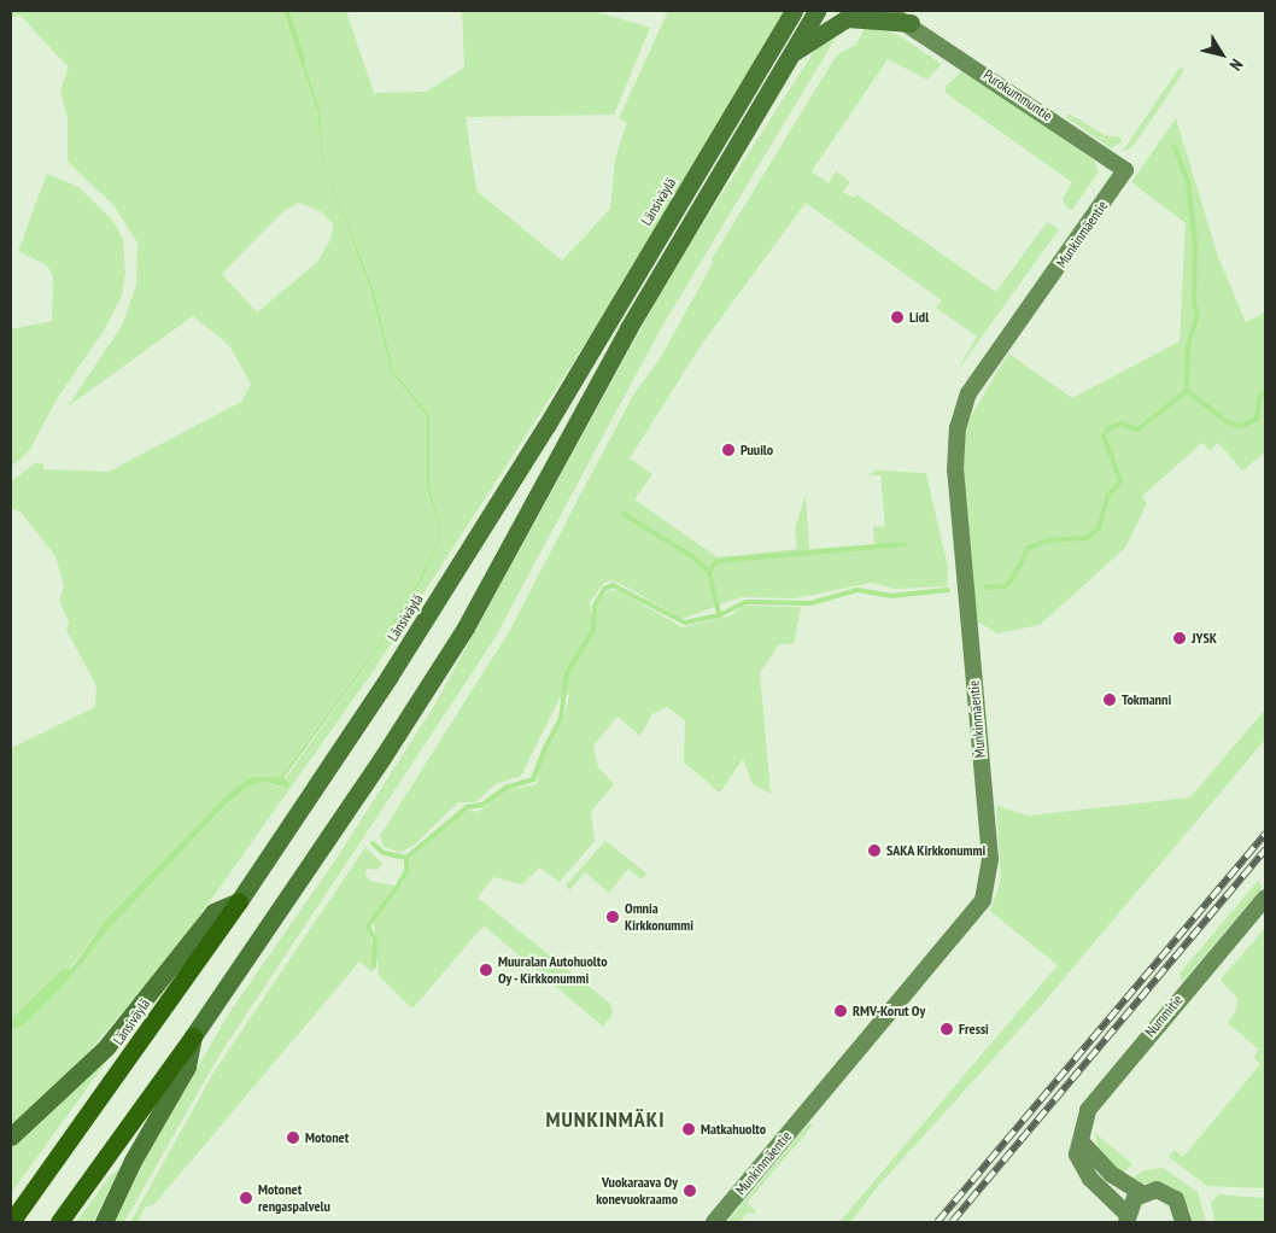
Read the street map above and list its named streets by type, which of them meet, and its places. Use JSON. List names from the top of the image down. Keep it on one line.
{"streets":{"highway":["Länsiväylä"],"street":["Purokummuntie","Munkinmäentie","Nummitie"]},"crossings":[["Purokummuntie","Munkinmäentie"]],"districts":["MUNKINMÄKI"],"places":["Lidl","Puuilo","JYSK","Tokmanni","SAKA Kirkkonummi","Omnia Kirkkonummi","Muuralan Autohuolto Oy - Kirkkonummi","RMV-Korut Oy","Fressi","Matkahuolto","Motonet","Vuokaraava Oy konevuokraamo","Motonet rengaspalvelu"],"north":"bottom right"}
